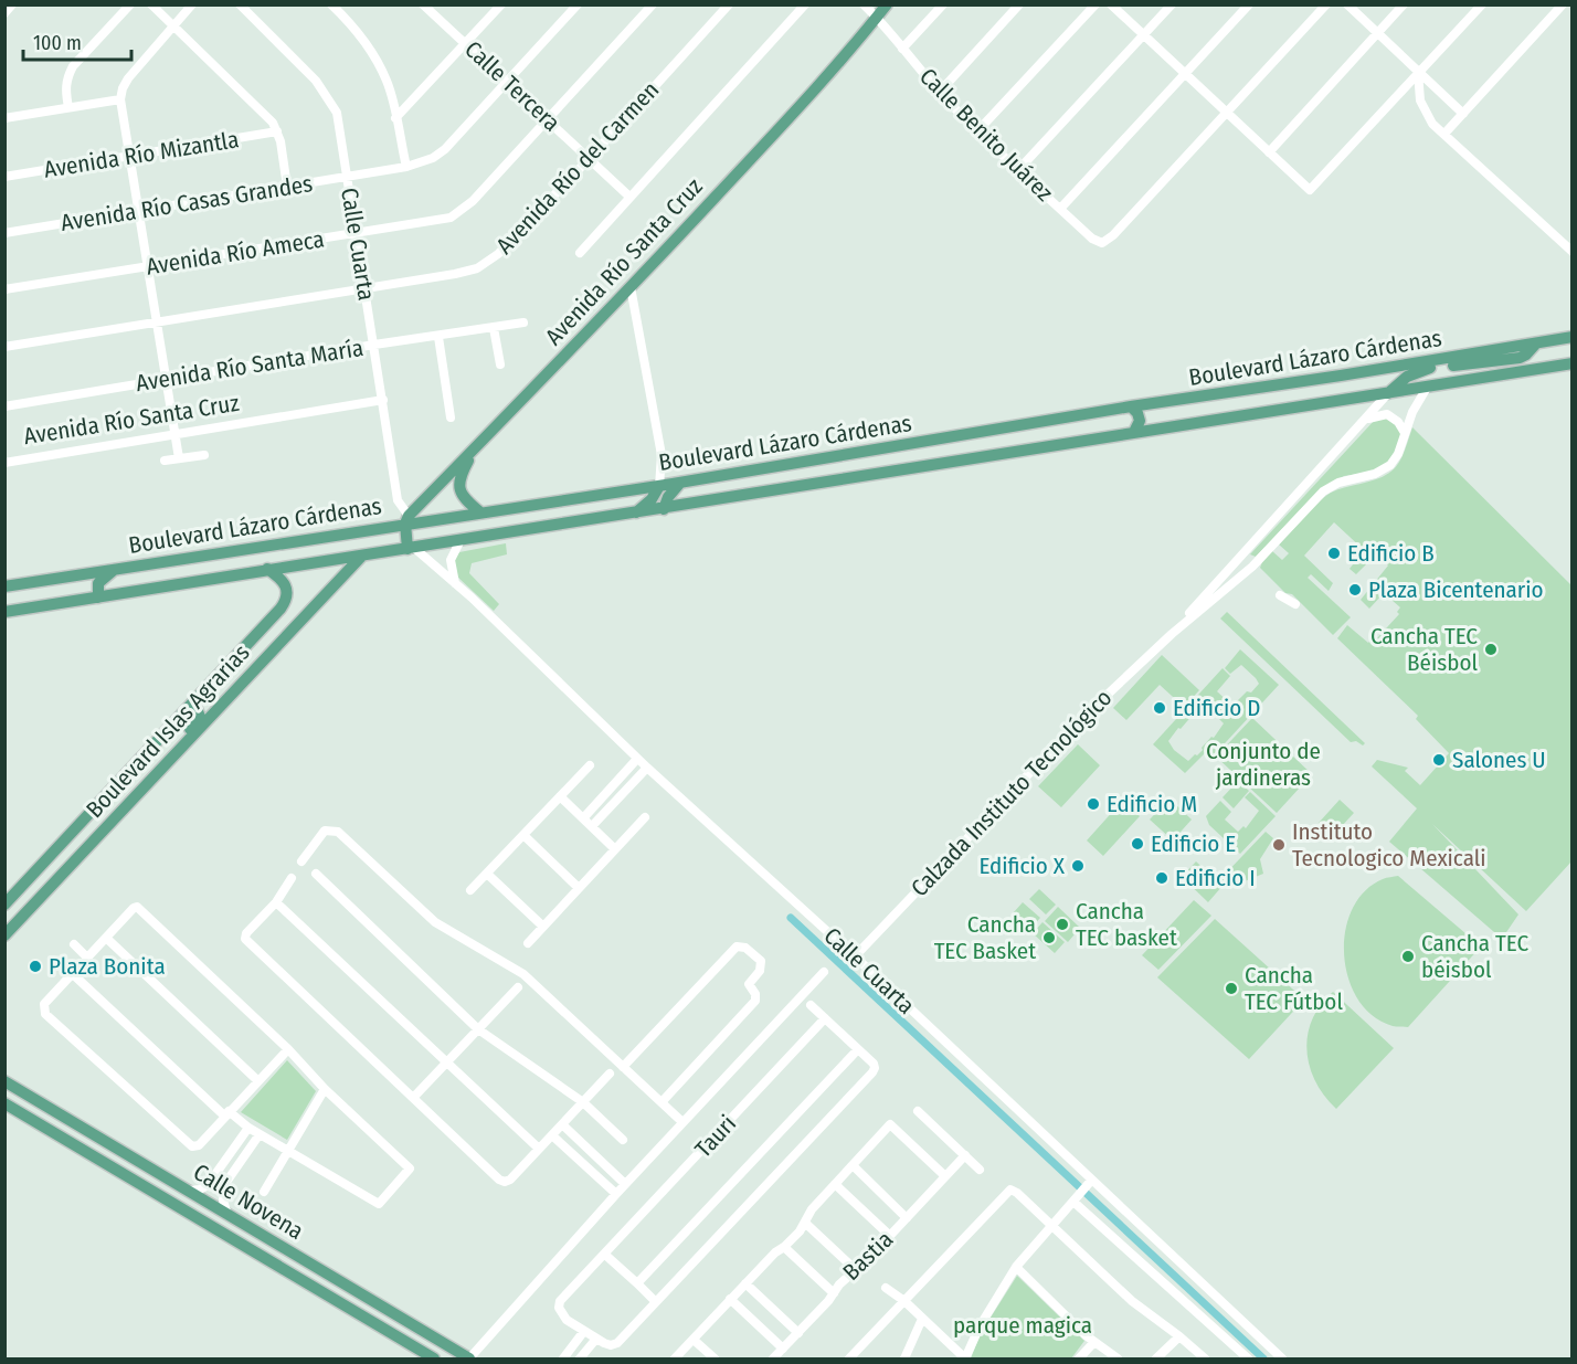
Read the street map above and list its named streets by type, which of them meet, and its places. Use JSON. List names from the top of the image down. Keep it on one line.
{"streets":{"main road":["Avenida Río Santa Cruz","Boulevard Lázaro Cárdenas","Boulevard Islas Agrarias","Calle Novena"],"street":["Calle Tercera","Calle Benito Juárez","Avenida Río Mizantla","Avenida Río del Carmen","Avenida Río Casas Grandes","Calle Cuarta","Avenida Río Ameca","Avenida Río Santa María","Calzada Instituto Tecnológico","Tauri","Bastia"]},"crossings":[["Calle Tercera","Avenida Río del Carmen"],["Calle Tercera","Avenida Río Casas Grandes"],["Calle Tercera","Avenida Río Ameca"],["Calle Benito Juárez","Avenida Río Santa Cruz"],["Avenida Río del Carmen","Calle Cuarta"],["Avenida Río Casas Grandes","Calle Cuarta"],["Calle Cuarta","Avenida Río Ameca"],["Calle Cuarta","Avenida Río Santa Cruz"],["Calle Cuarta","Boulevard Lázaro Cárdenas"],["Calle Cuarta","Avenida Río Santa María"],["Calle Cuarta","Calzada Instituto Tecnológico"],["Avenida Río Santa Cruz","Boulevard Lázaro Cárdenas"],["Boulevard Lázaro Cárdenas","Boulevard Islas Agrarias"],["Boulevard Lázaro Cárdenas","Calzada Instituto Tecnológico"]],"parks":["Conjunto de jardineras","parque magica"],"places":["Edificio B","Plaza Bicentenario","Cancha TEC Béisbol","Edificio D","Salones U","Edificio M","Edificio E","Instituto Tecnologico Mexicali","Edificio X","Edificio I","Cancha TEC basket","Cancha TEC Basket","Cancha TEC béisbol","Plaza Bonita","Cancha TEC Fútbol"],"scale_bar":"100 m"}
